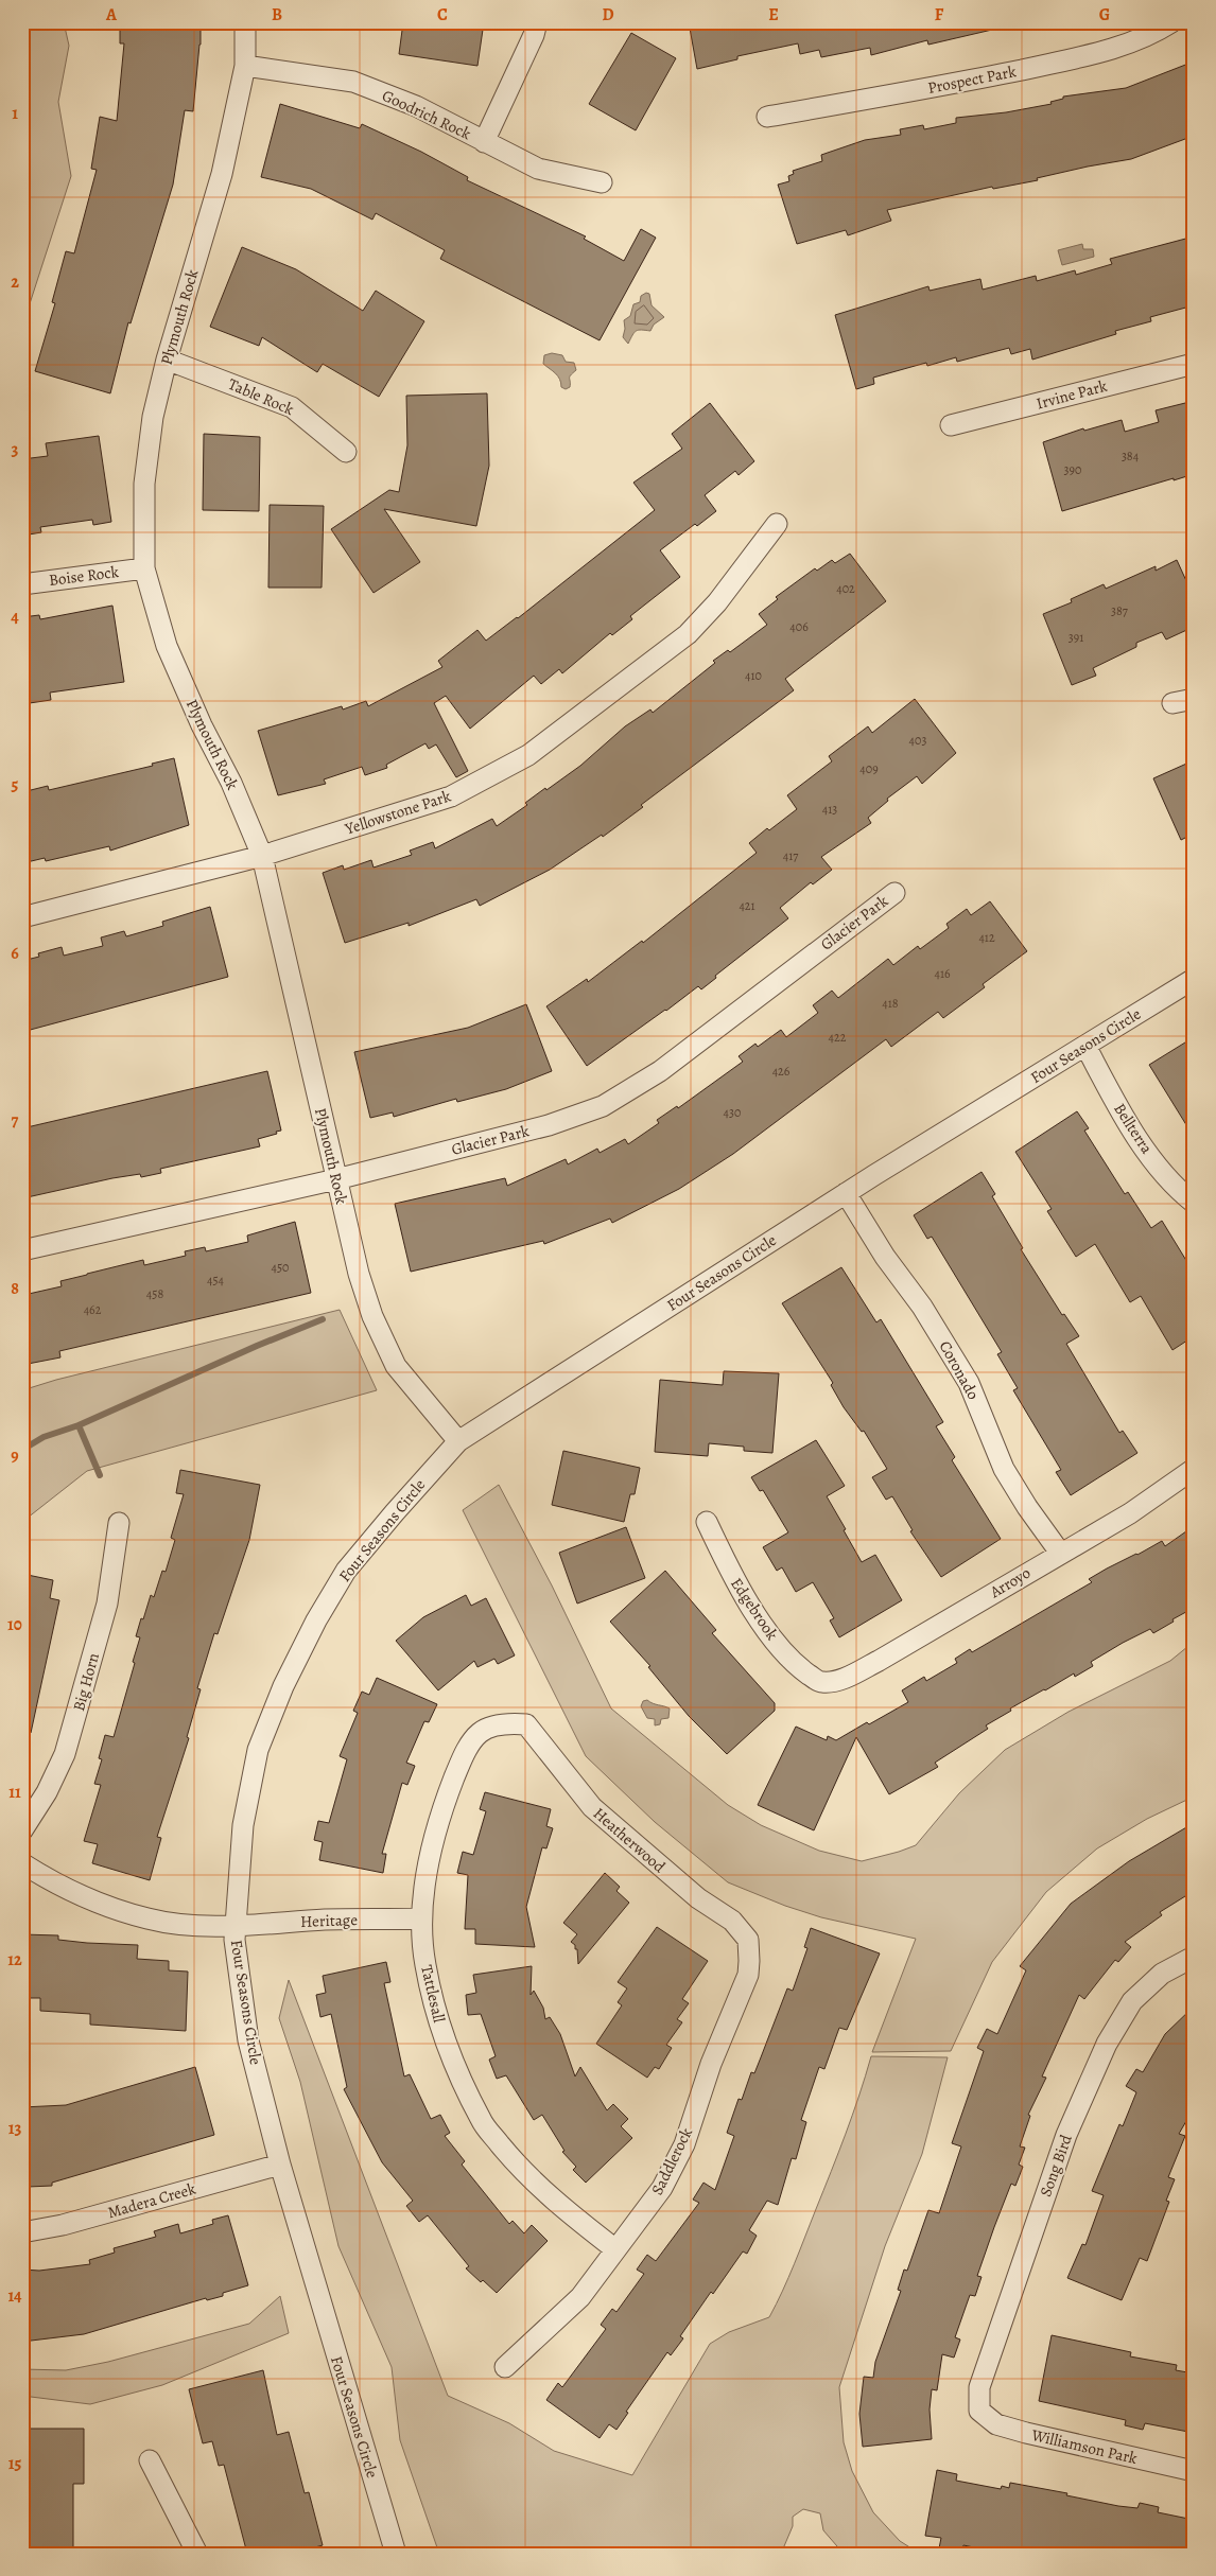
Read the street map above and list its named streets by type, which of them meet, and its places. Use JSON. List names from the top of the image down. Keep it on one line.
{"streets":{"street":["Prospect Park","Goodrich Rock","Plymouth Rock","Irvine Park","Table Rock","Boise Rock","Yellowstone Park","Glacier Park","Four Seasons Circle","Bellterra","Coronado","Arroyo","Edgebrook","Big Horn","Heatherwood","Heritage","Tattlesall","Saddlerock","Song Bird","Madera Creek","Williamson Park"]},"crossings":[["Goodrich Rock","Plymouth Rock"],["Plymouth Rock","Table Rock"],["Plymouth Rock","Boise Rock"],["Plymouth Rock","Yellowstone Park"],["Plymouth Rock","Glacier Park"],["Plymouth Rock","Four Seasons Circle"],["Four Seasons Circle","Bellterra"],["Four Seasons Circle","Coronado"],["Four Seasons Circle","Heritage"],["Four Seasons Circle","Madera Creek"],["Coronado","Arroyo"],["Arroyo","Edgebrook"],["Heatherwood","Tattlesall"],["Heatherwood","Saddlerock"],["Heritage","Tattlesall"],["Tattlesall","Saddlerock"],["Song Bird","Williamson Park"]],"house_numbers":["384","390","402","387","406","391","410","403","409","413","417","421","412","416","418","422","426","430","450","454","458","462"],"grid":{"columns":["A","B","C","D","E","F","G"],"rows":["1","2","3","4","5","6","7","8","9","10","11","12","13","14","15"]}}
